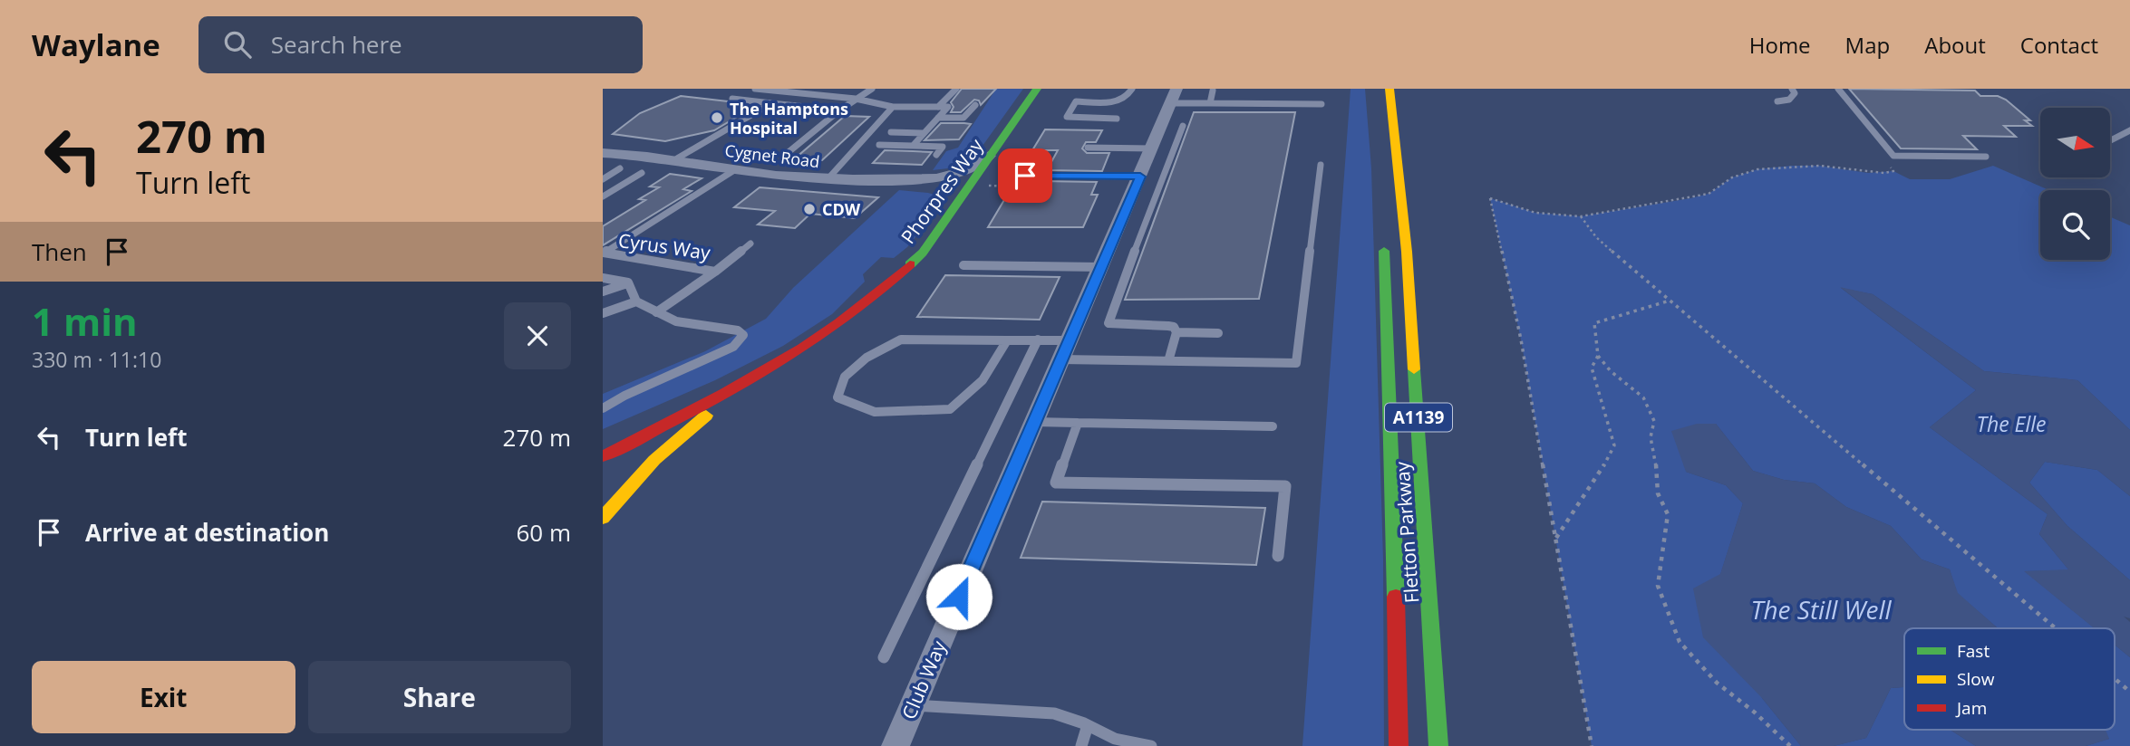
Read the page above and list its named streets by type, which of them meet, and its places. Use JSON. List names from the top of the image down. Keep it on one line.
{"streets":{"main road":["Phorpres Way","A1139","Fletton Parkway"],"street":["Cygnet Road","Club Way"],"lane":["Cyrus Way"]},"crossings":[["Cygnet Road","Phorpres Way"],["Cygnet Road","Cyrus Way"]],"water":["The Elle","The Still Well"],"places":["The Hamptons Hospital","CDW"],"legend":["Fast","Slow","Jam"],"north":"right","page":{"header":"Waylane","search":"Search here","nav":["Home","Map","About","Contact"],"turn":["270 m","Turn left"],"then":"Then","heading":["1 min","330 m · 11:10"],"list":[{"name":"Turn left","value":"270 m"},{"name":"Arrive at destination","value":"60 m"}],"buttons":["Exit","Share"]}}
